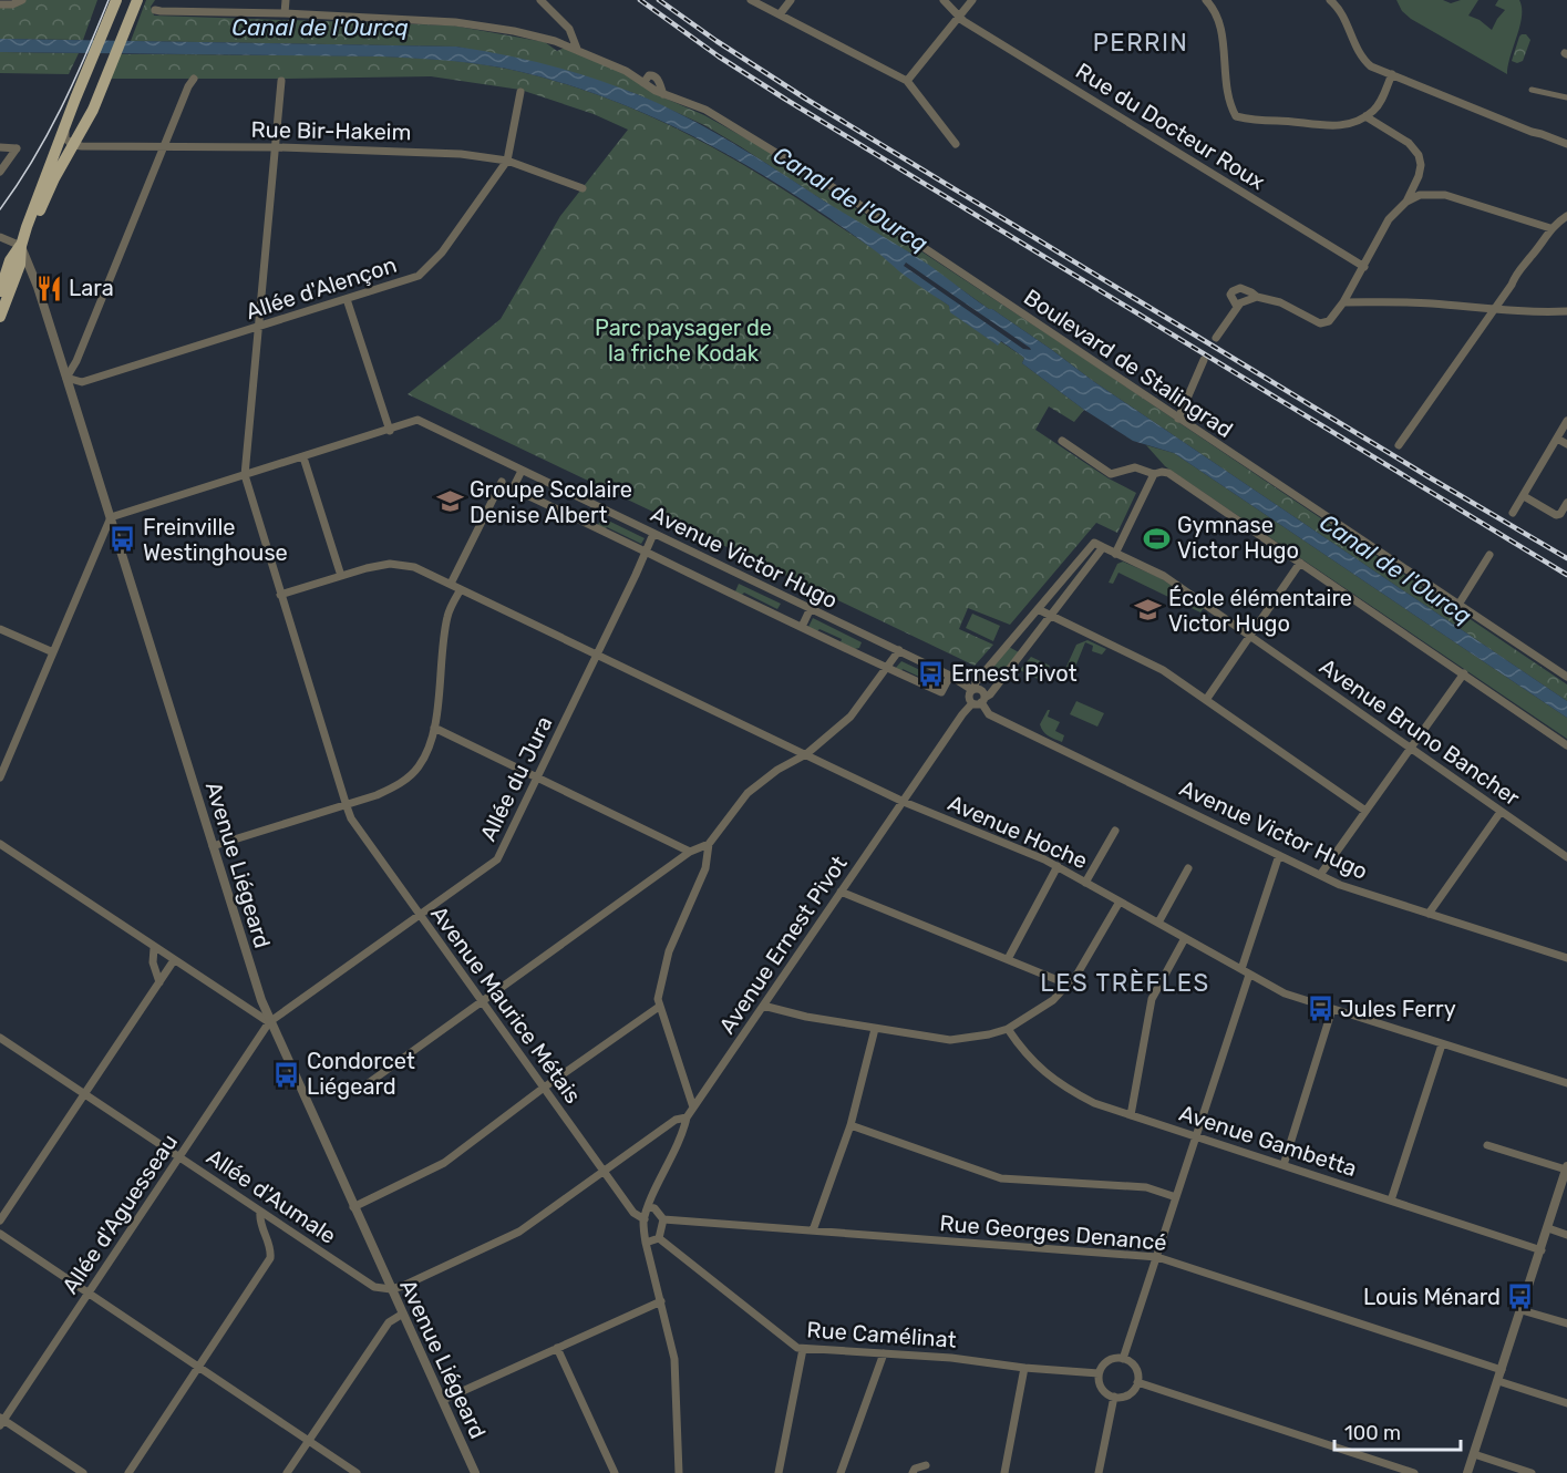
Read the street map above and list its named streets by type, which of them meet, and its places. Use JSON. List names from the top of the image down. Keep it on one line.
{"streets":{"street":["Rue du Docteur Roux","Rue Bir-Hakeim","Allée d'Alençon","Boulevard de Stalingrad","Avenue Victor Hugo","Avenue Bruno Bancher","Allée du Jura","Avenue Hoche","Avenue Liégeard","Avenue Ernest Pivot","Avenue Maurice Métais","Avenue Gambetta","Allée d'Aumale","Allée d'Aguesseau","Rue Georges Denancé","Rue Camélinat"]},"crossings":[["Rue Bir-Hakeim","Allée d'Alençon"],["Allée d'Alençon","Avenue Liégeard"],["Avenue Victor Hugo","Allée du Jura"],["Avenue Victor Hugo","Avenue Liégeard"],["Avenue Victor Hugo","Avenue Ernest Pivot"],["Avenue Victor Hugo","Avenue Maurice Métais"],["Avenue Bruno Bancher","Avenue Ernest Pivot"],["Allée du Jura","Avenue Hoche"],["Allée du Jura","Avenue Maurice Métais"],["Allée du Jura","Allée d'Aguesseau"],["Avenue Hoche","Avenue Ernest Pivot"],["Avenue Hoche","Avenue Maurice Métais"],["Avenue Liégeard","Allée d'Aumale"],["Avenue Liégeard","Allée d'Aguesseau"],["Avenue Ernest Pivot","Avenue Maurice Métais"],["Allée d'Aumale","Allée d'Aguesseau"]],"districts":["PERRIN","LES TRÈFLES"],"water":["Canal de l'Ourcq"],"parks":["Parc paysager de la friche Kodak"],"places":{"restaurant":["Lara"],"school or university":["Groupe Scolaire Denise Albert","École élémentaire Victor Hugo"],"sports":["Gymnase Victor Hugo"],"bus stop":["Freinville Westinghouse","Ernest Pivot","Jules Ferry","Condorcet Liégeard","Louis Ménard"]},"scale_bar":"100 m"}
